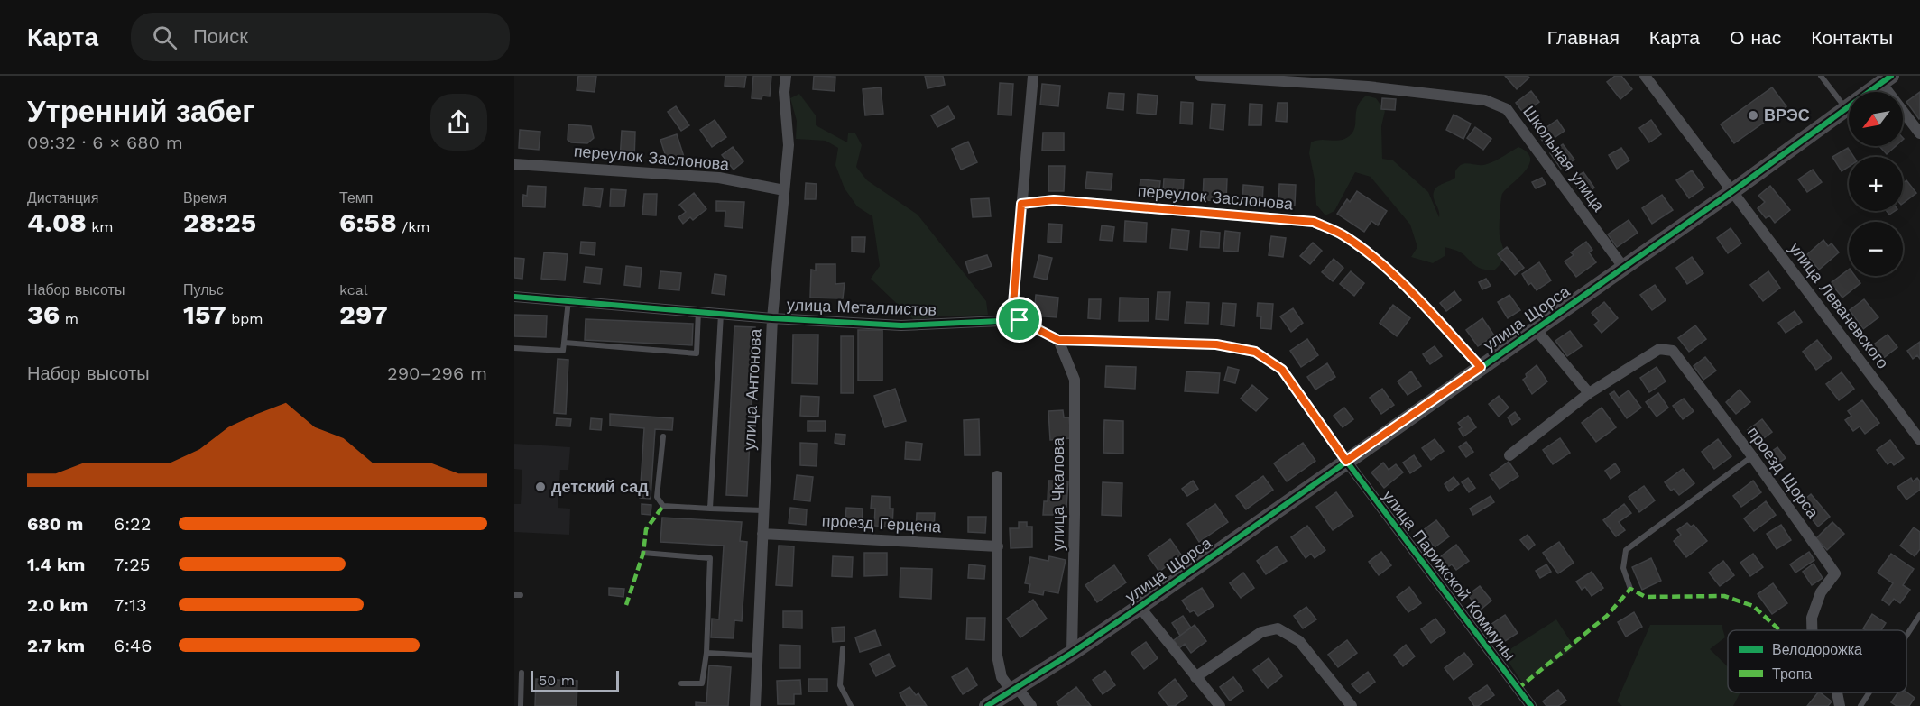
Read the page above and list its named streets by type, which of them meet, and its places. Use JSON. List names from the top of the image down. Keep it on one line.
{"streets":{"street":["переулок Заслонова","Школьная улица","улица Леваневского","улица Металлистов","улица Щорса","улица Антонова","проезд Щорса","улица Чкалова","проезд Герцена","улица Парижской Коммуны"]},"crossings":[["переулок Заслонова","улица Щорса"],["переулок Заслонова","улица Антонова"],["Школьная улица","улица Щорса"],["улица Леваневского","улица Щорса"],["улица Металлистов","улица Щорса"],["улица Металлистов","улица Антонова"],["улица Металлистов","улица Чкалова"],["улица Металлистов","улица Парижской Коммуны"],["улица Щорса","улица Чкалова"],["улица Щорса","улица Парижской Коммуны"],["улица Антонова","проезд Герцена"]],"places":["ВРЭС","детский сад"],"legend":["Велодорожка","Тропа"],"scale_bar":"50 m","north":"bottom left","page":{"header":"Карта","search":"Поиск","nav":["Главная","Карта","О нас","Контакты"],"heading":["Утренний забег","09:32 · 6 × 680 m"],"map_buttons":["+","−"],"stats":[["Дистанция","4.08 km"],["Время","28:25"],["Темп","6:58 /km"],["Набор высоты","36 m"],["Пульс","157 bpm"],["kcal","297"]],"chart":["Набор высоты","290–296 m"],"list":[{"name":"680 m","note":"6:22"},{"name":"1.4 km","note":"7:25"},{"name":"2.0 km","note":"7:13"},{"name":"2.7 km","note":"6:46"}],"scale":"50 m"}}
